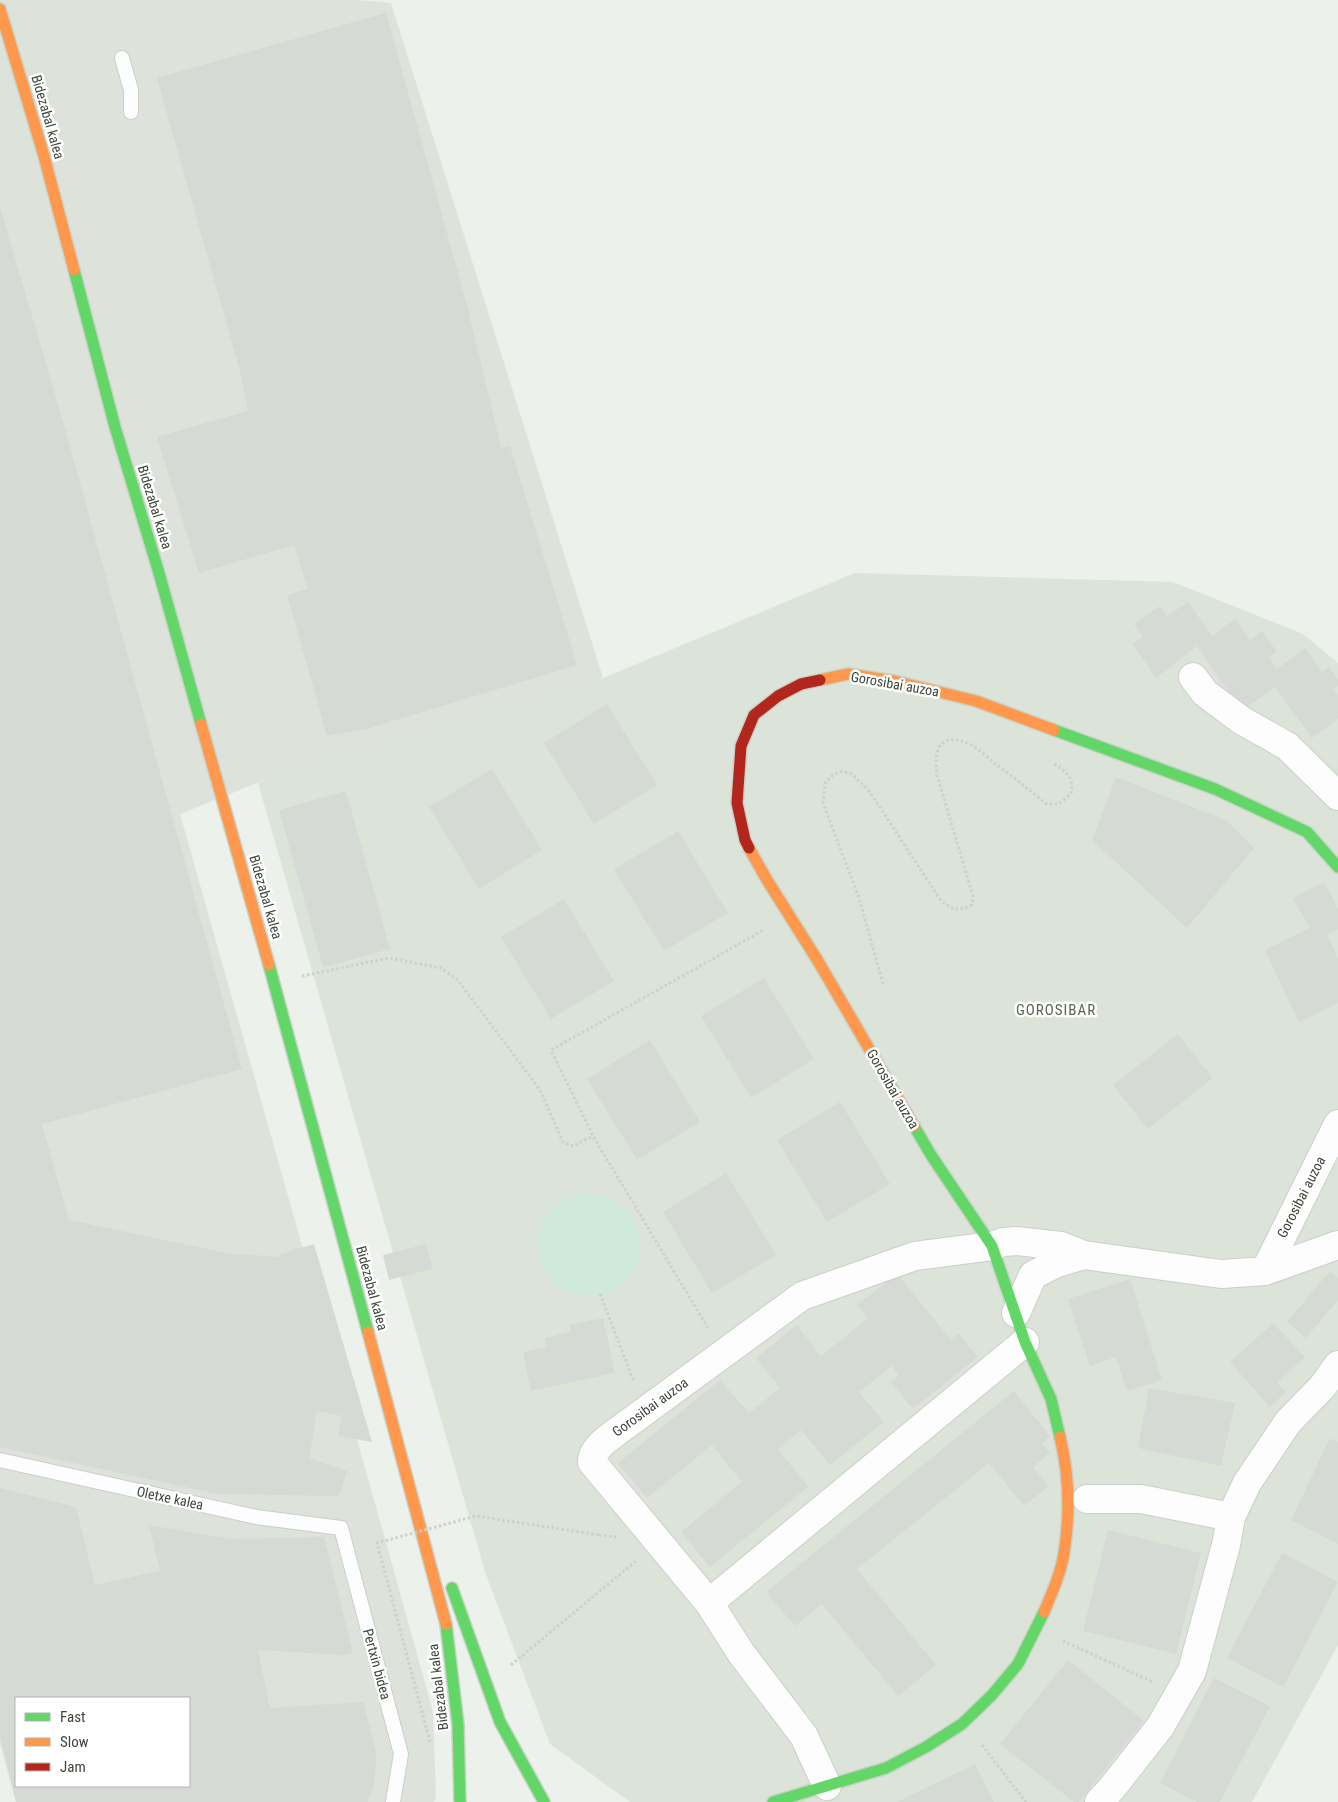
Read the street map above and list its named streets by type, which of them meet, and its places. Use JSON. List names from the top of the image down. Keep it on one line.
{"streets":{"main road":["Bidezabal kalea","Gorosibai auzoa"],"lane":["Oletxe kalea","Pertxin bidea"]},"crossings":[["Oletxe kalea","Pertxin bidea"]],"districts":["GOROSIBAR"],"legend":["Fast","Slow","Jam"]}
